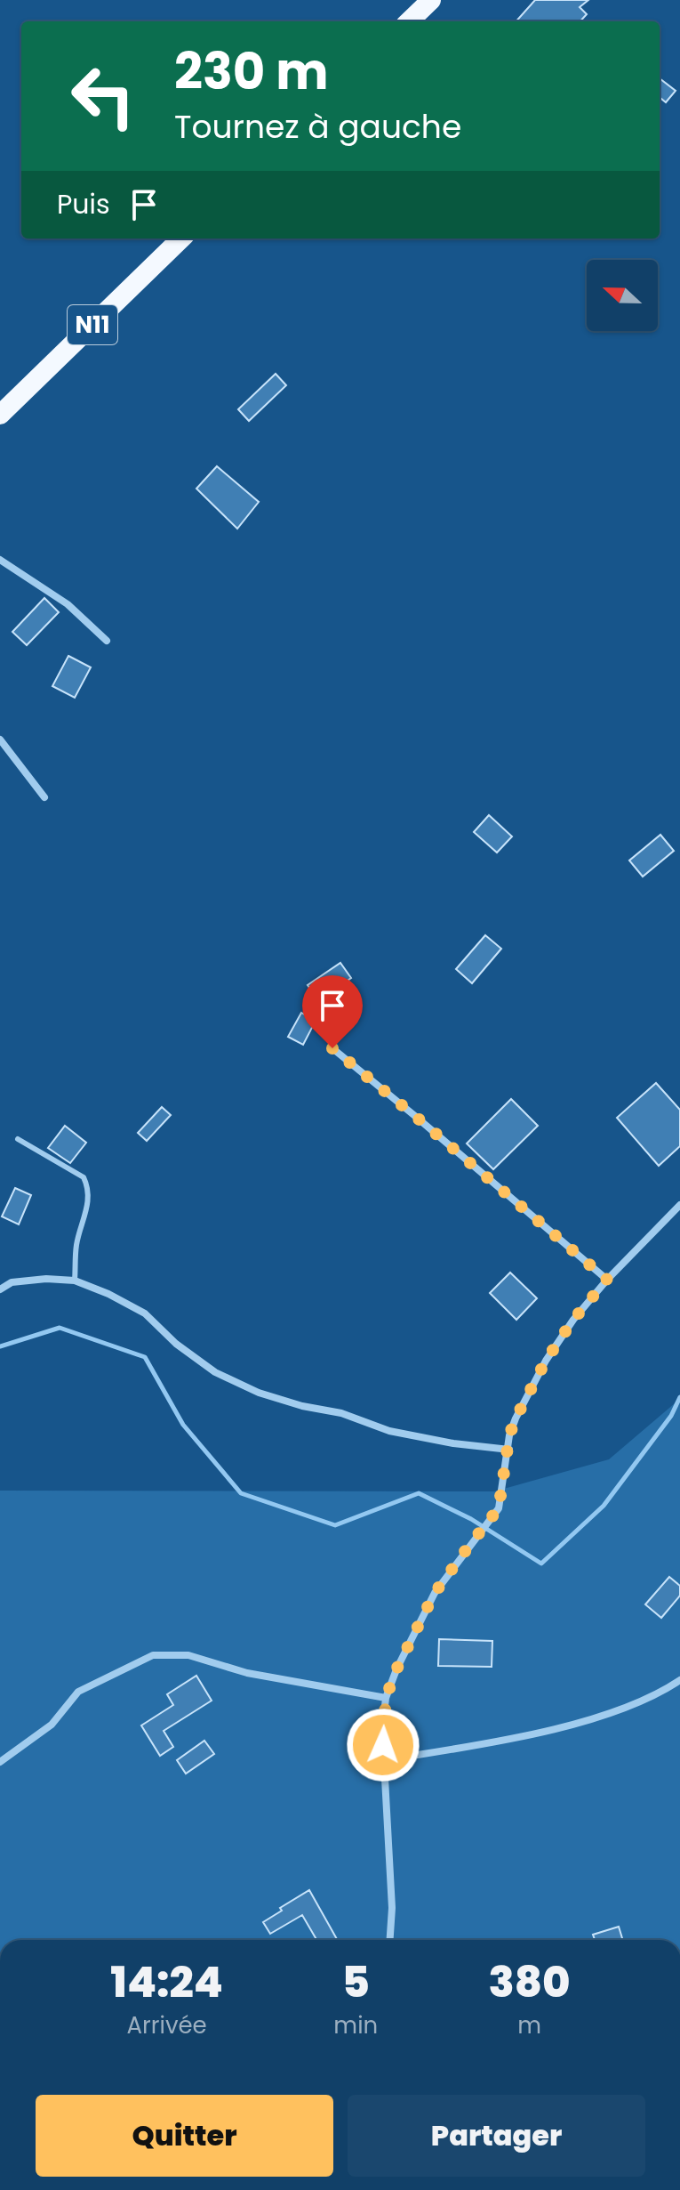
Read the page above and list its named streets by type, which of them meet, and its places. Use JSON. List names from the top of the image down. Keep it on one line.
{"streets":{"highway":["N11"]},"north":"left","page":{"turn":["230 m","Tournez à gauche"],"then":"Puis","eta":["14:24","Arrivée","5","min","380","m"],"buttons":["Quitter","Partager"]}}
